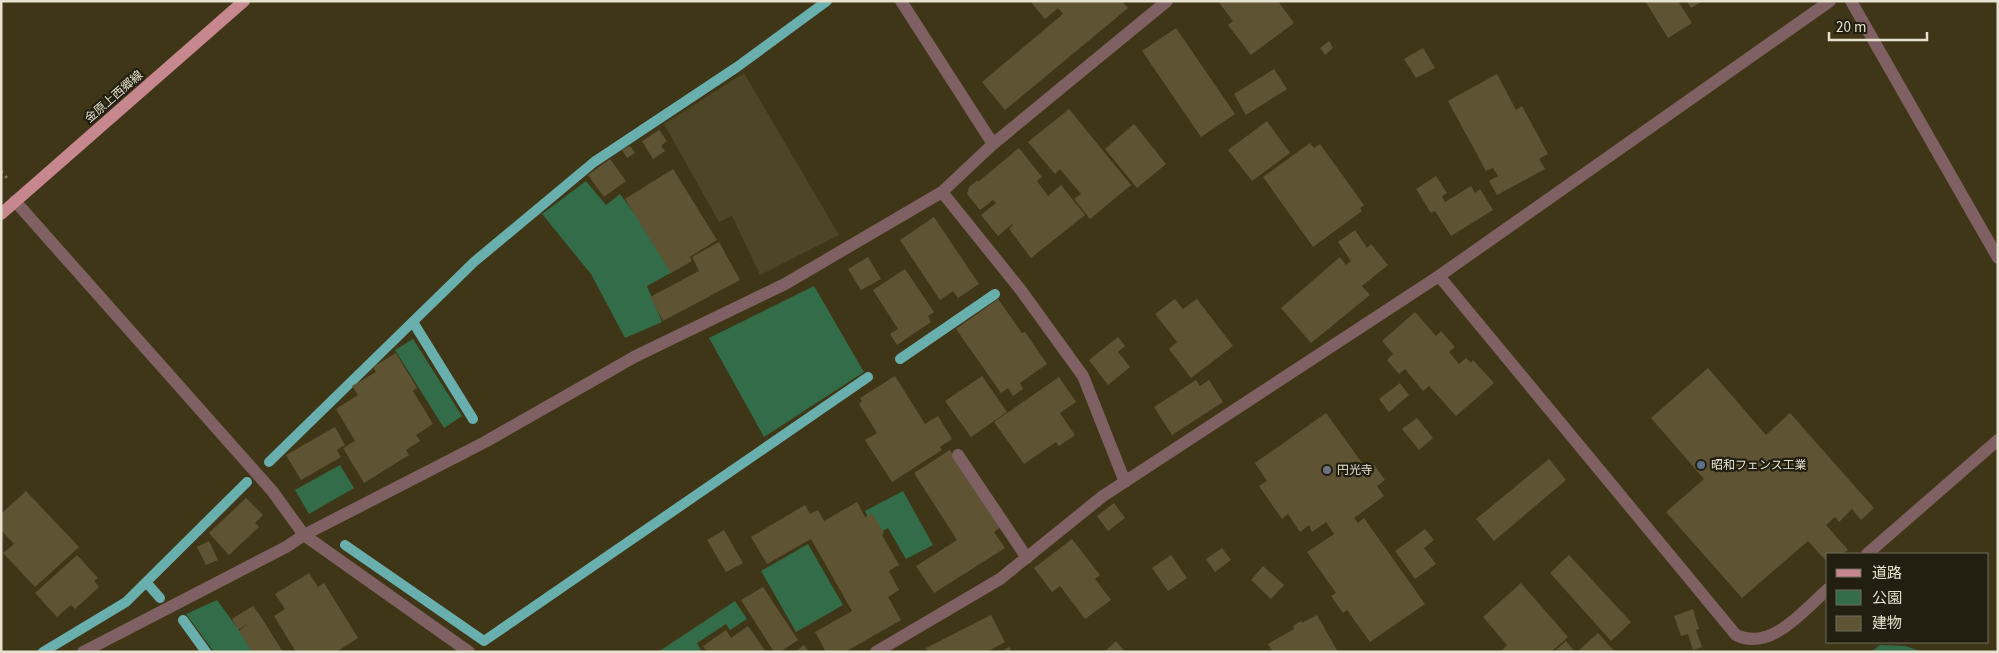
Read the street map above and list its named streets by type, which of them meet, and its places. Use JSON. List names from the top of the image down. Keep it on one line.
{"streets":{"main road":["金原上西郷線"]},"places":["昭和フェンス工業","円光寺"],"legend":["道路","公園","建物"],"scale_bar":"20 m"}
